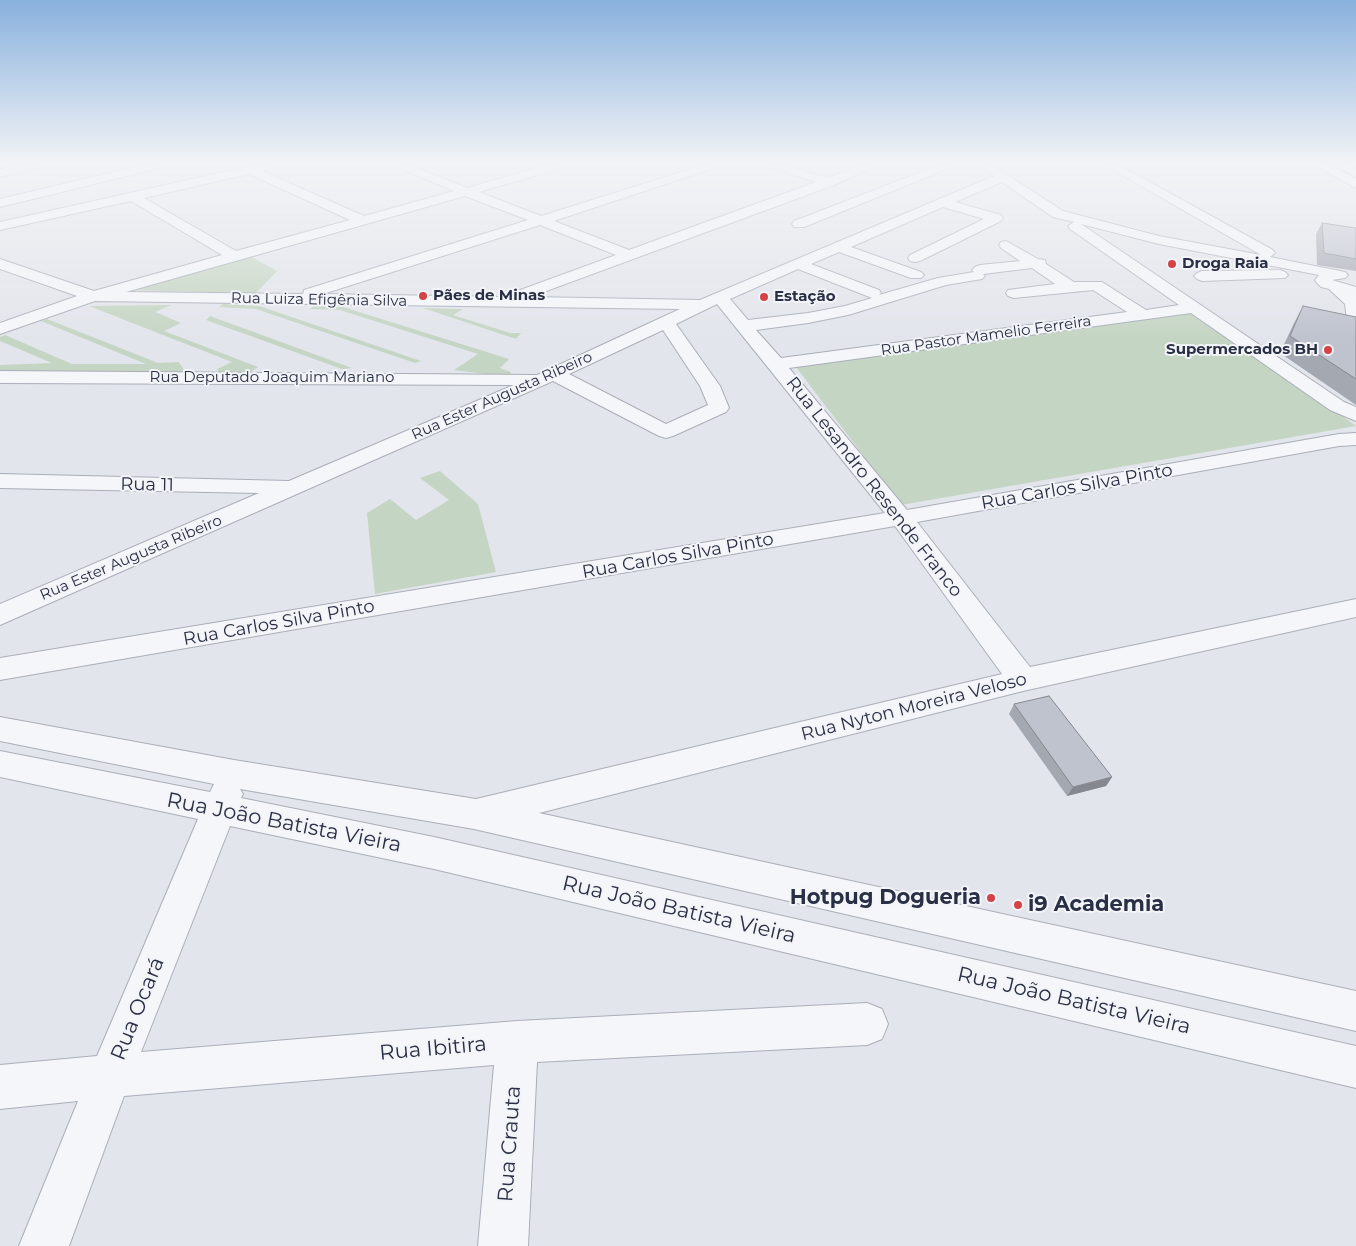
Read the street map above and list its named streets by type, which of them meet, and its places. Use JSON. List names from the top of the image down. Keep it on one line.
{"streets":{"street":["Rua Luiza Efigênia Silva","Rua Pastor Mamelio Ferreira","Rua Deputado Joaquim Mariano","Rua Ester Augusta Ribeiro","Rua 11","Rua Lesandro Resende Franco","Rua Carlos Silva Pinto","Rua Nyton Moreira Veloso","Rua João Batista Vieira","Rua Ocará","Rua Ibitira","Rua Crauta"]},"crossings":[["Rua Luiza Efigênia Silva","Rua Ester Augusta Ribeiro"],["Rua Luiza Efigênia Silva","Rua Lesandro Resende Franco"],["Rua Pastor Mamelio Ferreira","Rua Lesandro Resende Franco"],["Rua Deputado Joaquim Mariano","Rua Ester Augusta Ribeiro"],["Rua Ester Augusta Ribeiro","Rua 11"],["Rua Ester Augusta Ribeiro","Rua Lesandro Resende Franco"],["Rua Lesandro Resende Franco","Rua Carlos Silva Pinto"],["Rua Lesandro Resende Franco","Rua Nyton Moreira Veloso"],["Rua Nyton Moreira Veloso","Rua João Batista Vieira"],["Rua João Batista Vieira","Rua Ocará"],["Rua Ocará","Rua Ibitira"],["Rua Ibitira","Rua Crauta"]],"places":["Droga Raia","Pães de Minas","Estação","Supermercados BH","Hotpug Dogueria","i9 Academia"]}
